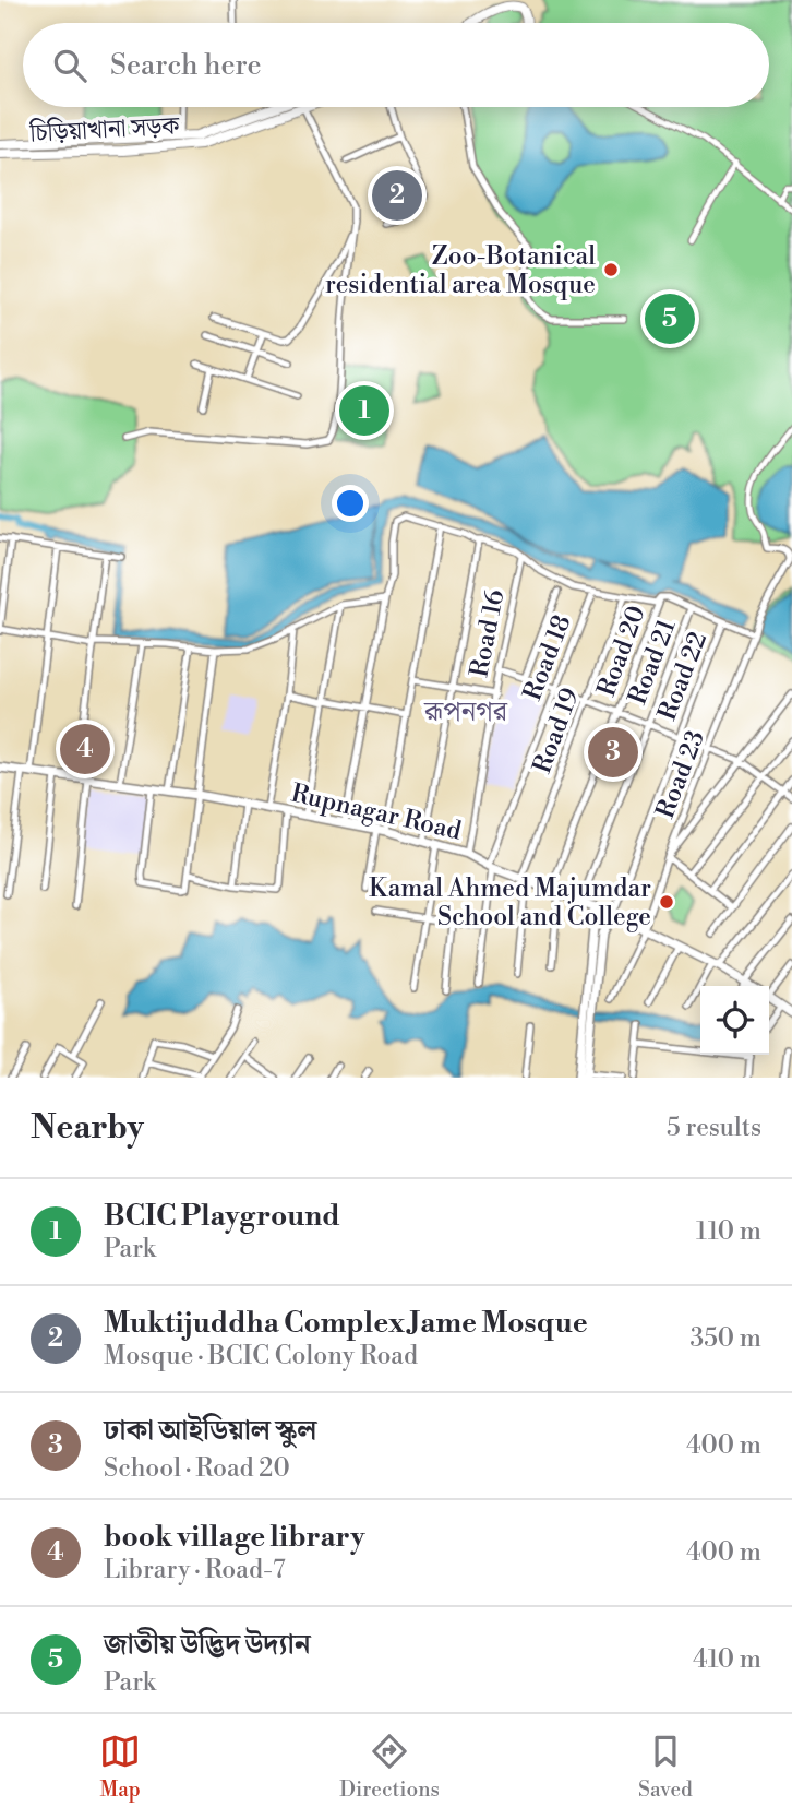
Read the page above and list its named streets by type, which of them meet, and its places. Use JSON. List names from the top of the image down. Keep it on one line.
{"streets":{"main road":["চিড়িয়াখানা সড়ক"],"street":["Road 16","Road 20","Road 18","Road 21","Road 22","Road 19","Road 23","Rupnagar Road"]},"crossings":[["Road 16","Rupnagar Road"],["Road 20","Rupnagar Road"],["Road 18","Rupnagar Road"],["Road 21","Rupnagar Road"],["Road 22","Rupnagar Road"],["Road 19","Rupnagar Road"],["Road 23","Rupnagar Road"]],"districts":["রূপনগর"],"places":["Zoo-Botanical residential area Mosque","Kamal Ahmed Majumdar School and College"],"page":{"search":"Search here","pins":["2","5","1","4","3"],"heading":["Nearby","5 results"],"list":[{"mark":"1","name":"BCIC Playground","note":"Park","value":"110 m"},{"mark":"2","name":"Muktijuddha Complex Jame Mosque","note":"Mosque · BCIC Colony Road","value":"350 m"},{"mark":"3","name":"ঢাকা আইডিয়াল স্কুল","note":"School · Road 20","value":"400 m"},{"mark":"4","name":"book village library","note":"Library · Road-7","value":"400 m"},{"mark":"5","name":"জাতীয় উদ্ভিদ উদ্যান","note":"Park","value":"410 m"}],"nav":["Map","Directions","Saved"]}}
